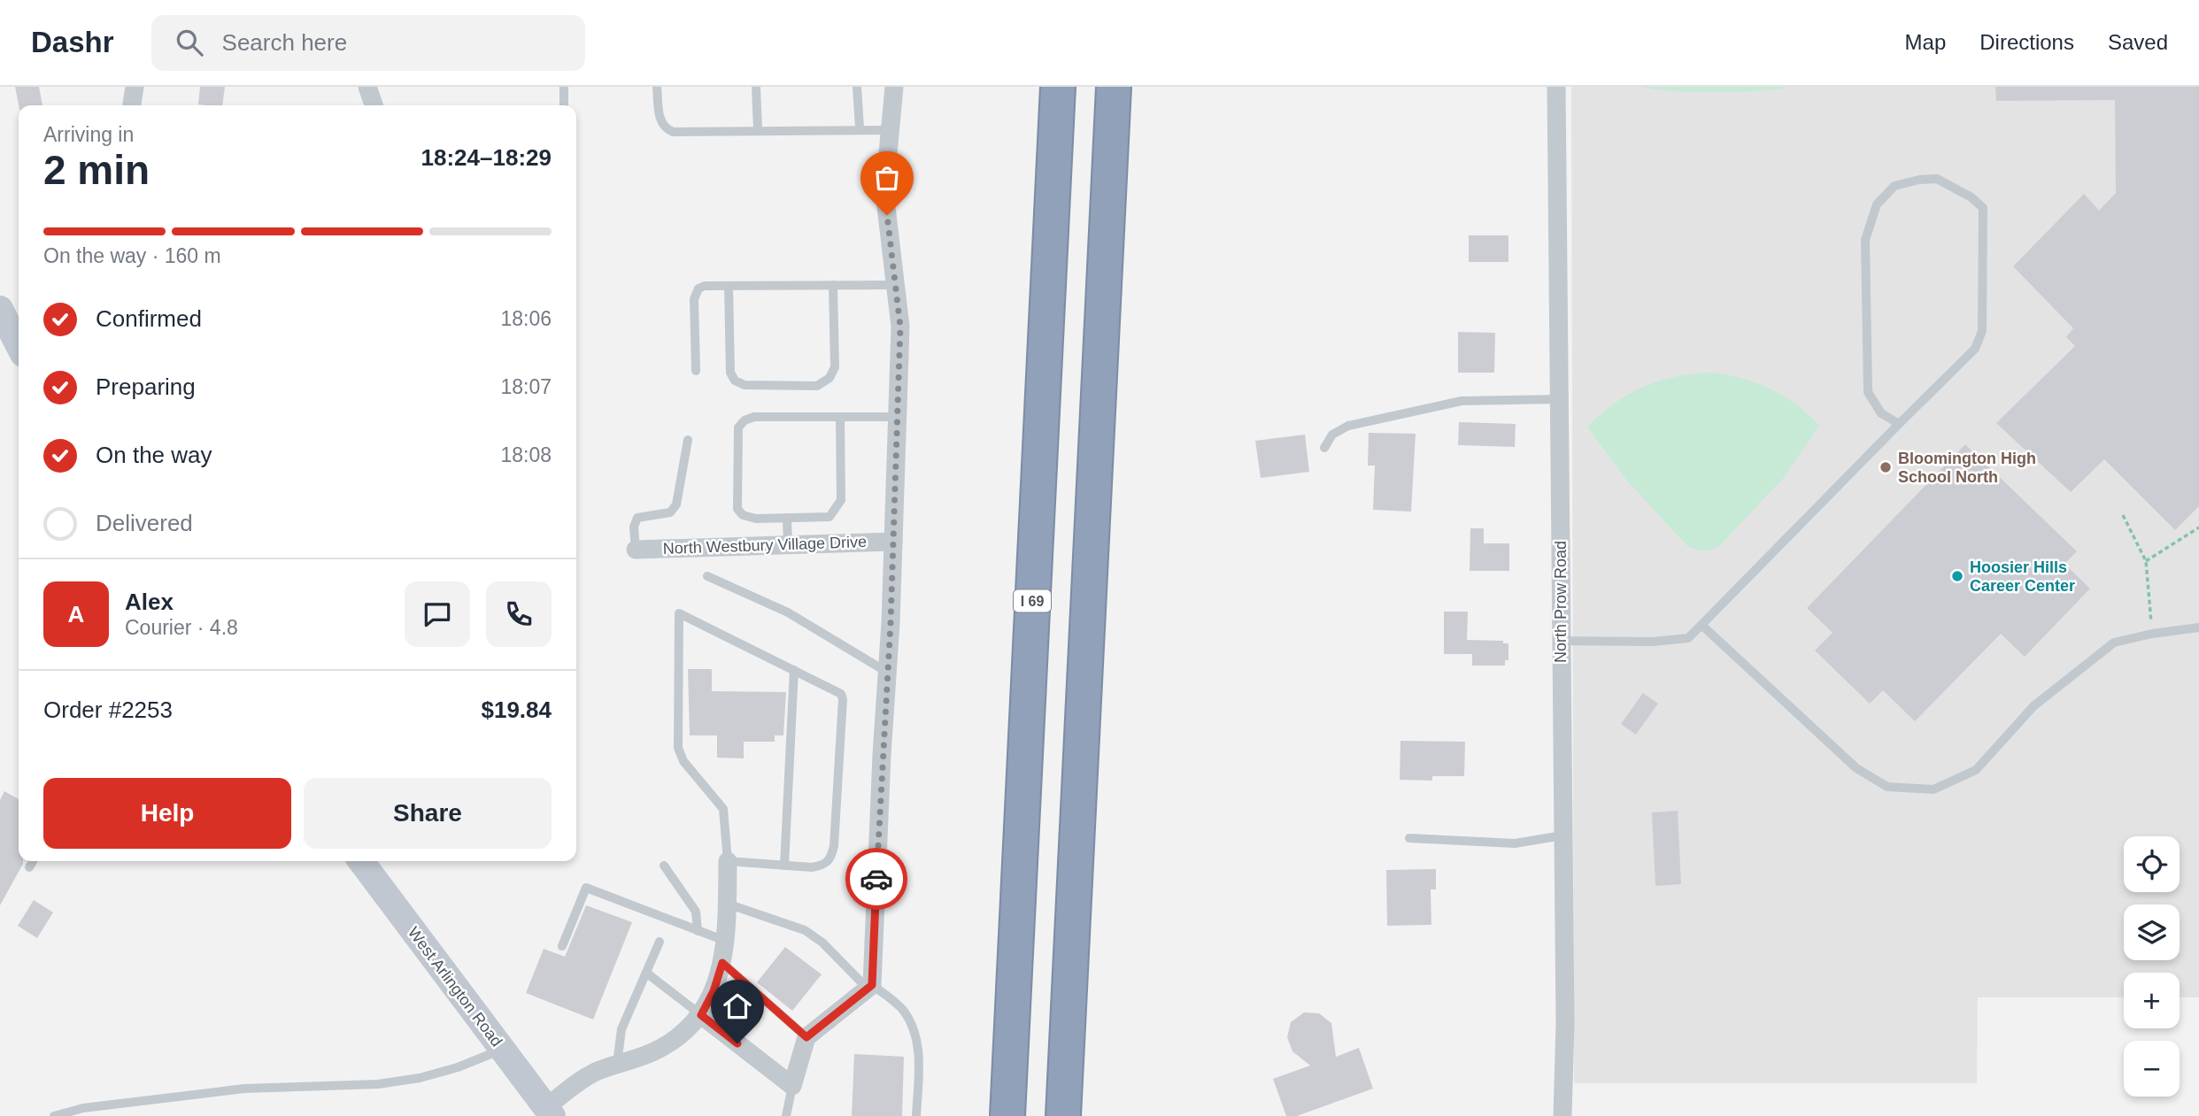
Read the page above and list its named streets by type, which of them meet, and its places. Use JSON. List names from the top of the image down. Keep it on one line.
{"streets":{"highway":["I 69"],"street":["North Westbury Village Drive","North Prow Road","West Arlington Road"]},"places":["Bloomington High School North","Hoosier Hills Career Center"],"page":{"header":"Dashr","search":"Search here","nav":["Map","Directions","Saved"],"heading":["2 min","Arriving in","18:24–18:29"],"panel":["Alex","Courier · 4.8","Order #2253","$19.84"],"bar":"On the way · 160 m","list":[["Confirmed","18:06"],["Preparing","18:07"],["On the way","18:08"],"Delivered"],"round":"A","buttons":["Help","Share"],"map_buttons":["+","−"]}}
